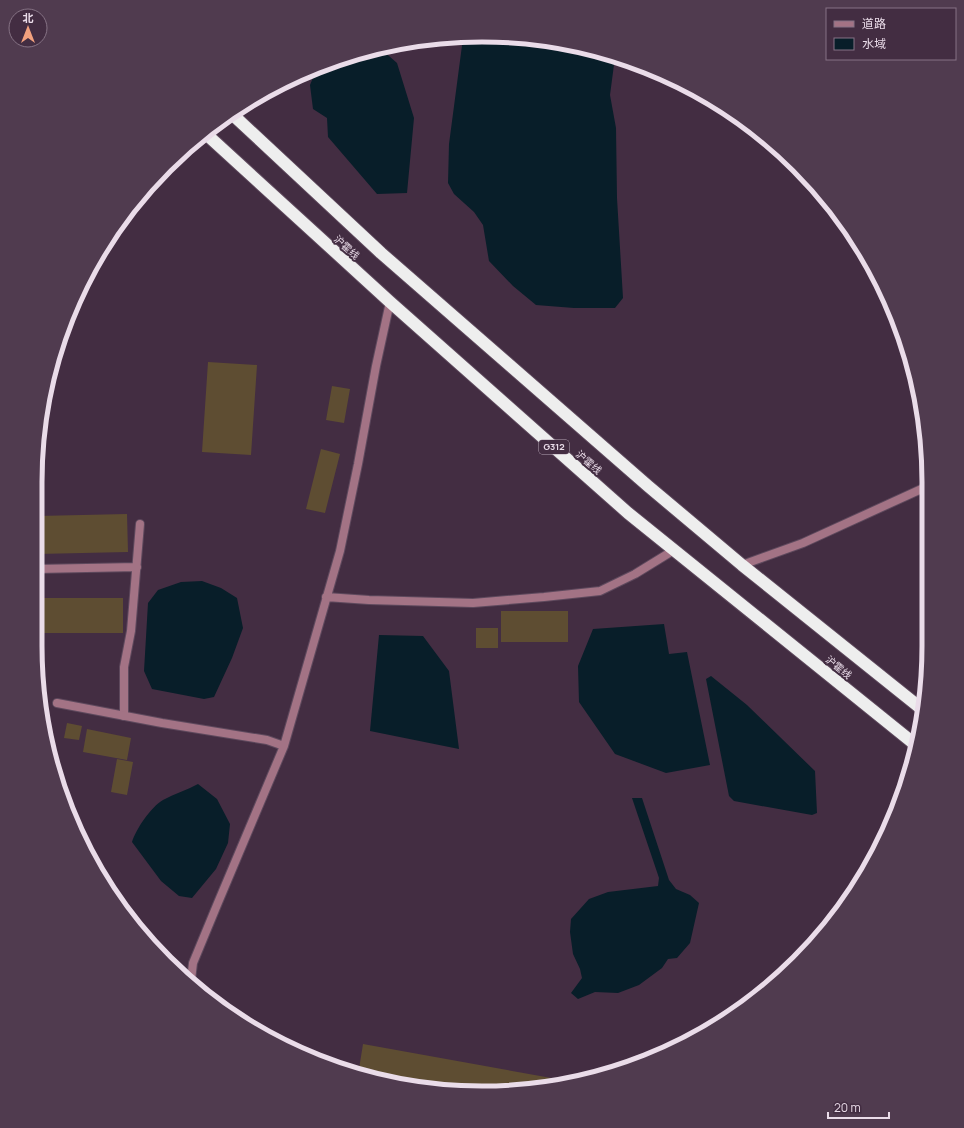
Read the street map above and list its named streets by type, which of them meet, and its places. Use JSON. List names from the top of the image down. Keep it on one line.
{"streets":{"highway":["沪霍线","G312"]},"legend":["道路","水域"],"scale_bar":"20 m","north":"top"}
